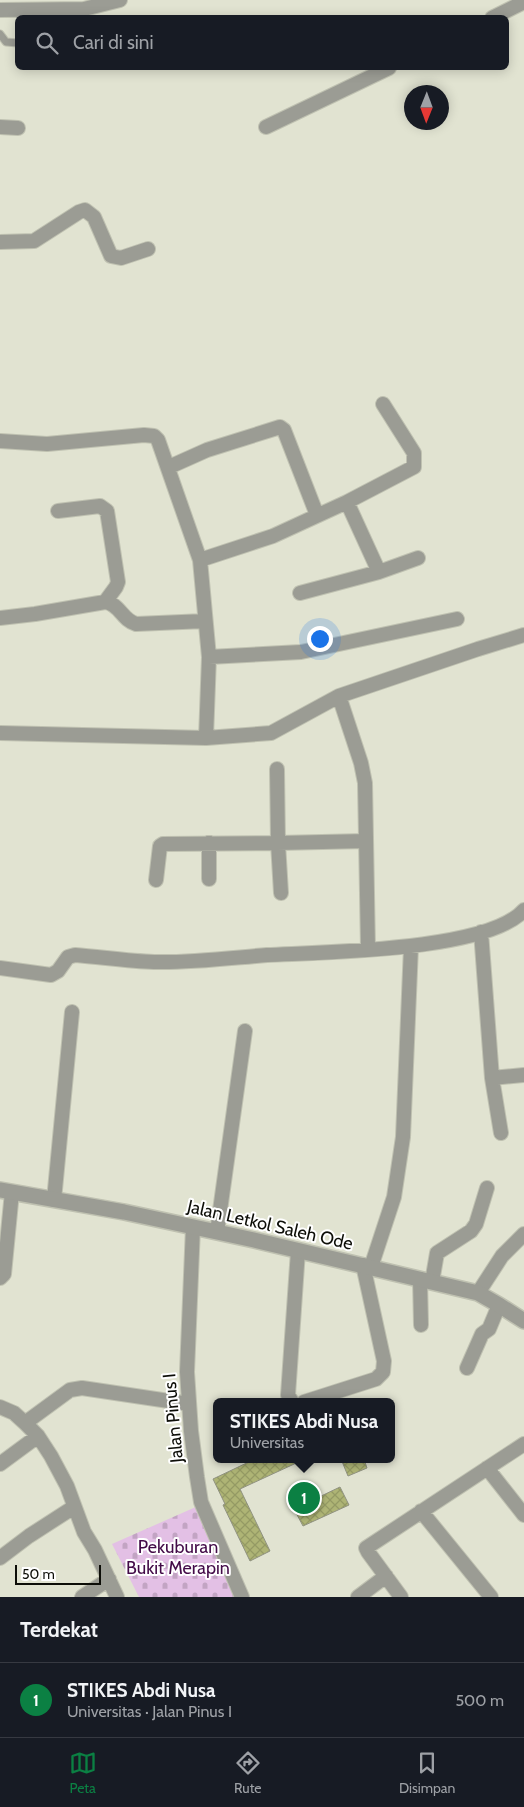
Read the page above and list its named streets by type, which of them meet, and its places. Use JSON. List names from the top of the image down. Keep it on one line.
{"streets":{"street":["Jalan Letkol Saleh Ode","Jalan Pinus I"]},"crossings":[["Jalan Letkol Saleh Ode","Jalan Pinus I"]],"parks":["Pekuburan Bukit Merapin"],"scale_bar":"50 m","north":"bottom","page":{"search":"Cari di sini","popup":["STIKES Abdi Nusa","Universitas"],"pins":"1","scale":"50 m","heading":"Terdekat","list":[{"mark":"1","name":"STIKES Abdi Nusa","note":"Universitas · Jalan Pinus I","value":"500 m"}],"nav":["Peta","Rute","Disimpan"]}}
